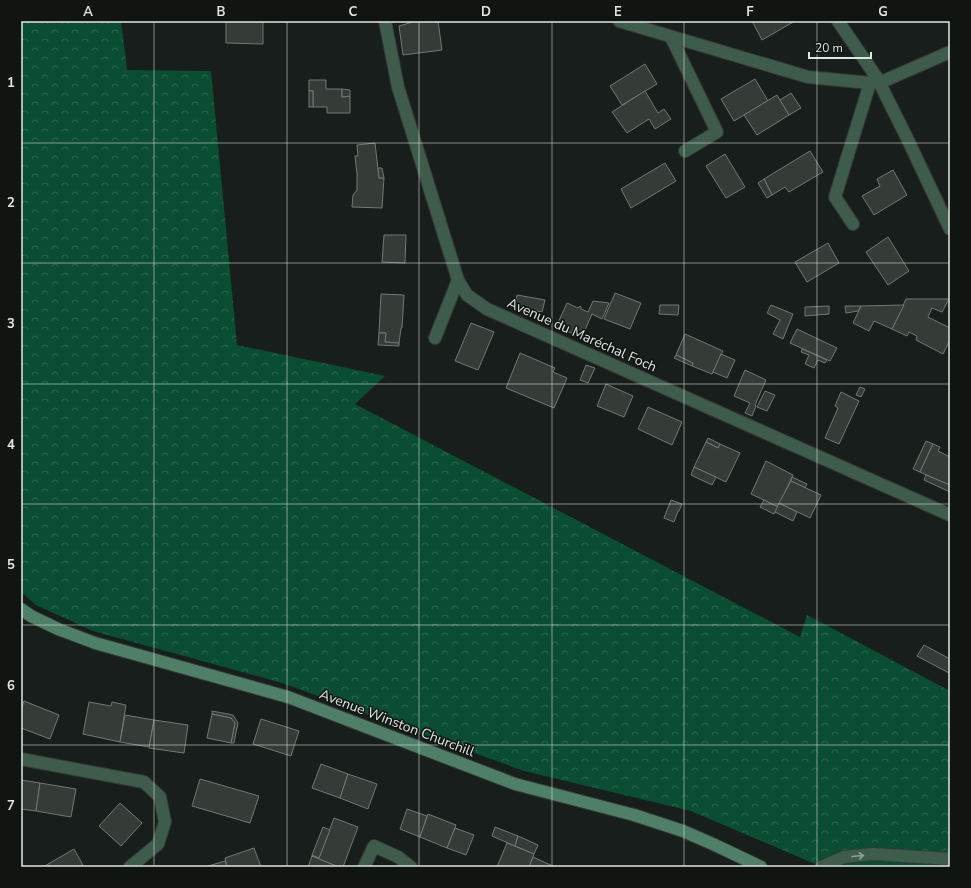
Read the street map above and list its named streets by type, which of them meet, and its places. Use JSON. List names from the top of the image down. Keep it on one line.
{"streets":{"main road":["Avenue Winston Churchill"],"street":["Avenue du Maréchal Foch"]},"scale_bar":"20 m","grid":{"columns":["A","B","C","D","E","F","G"],"rows":["1","2","3","4","5","6","7"]}}
